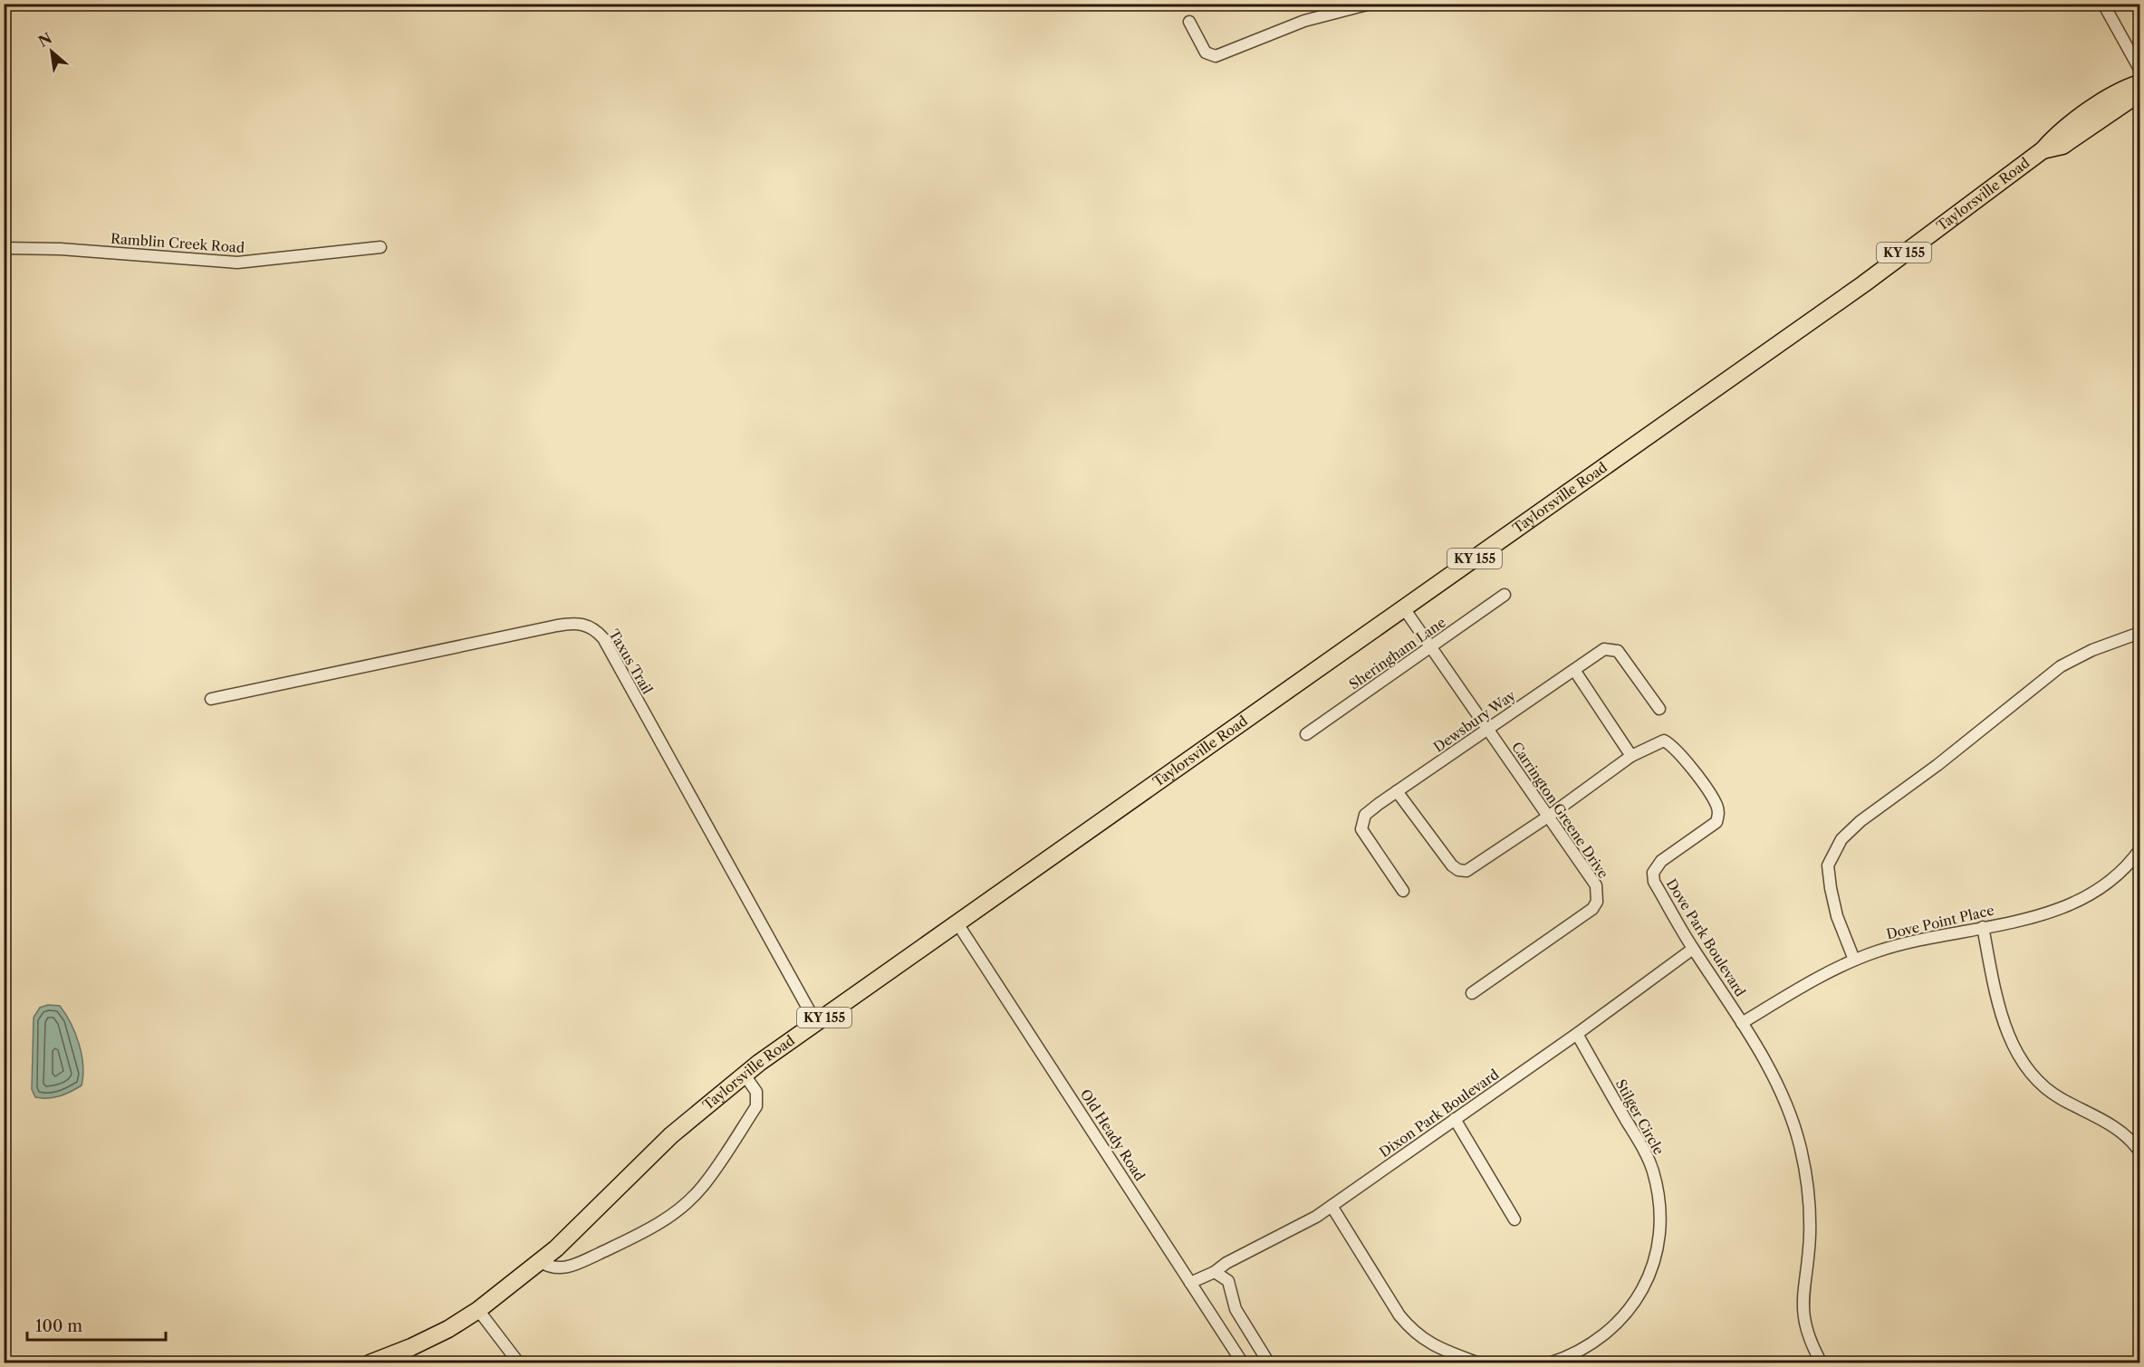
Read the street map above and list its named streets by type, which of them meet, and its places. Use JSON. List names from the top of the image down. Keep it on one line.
{"streets":{"main road":["Taylorsville Road","KY 155"],"street":["Ramblin Creek Road","Sheringham Lane","Taxus Trail","Dewsbury Way","Carrington Greene Drive","Dove Point Place","Dove Park Boulevard","Dixon Park Boulevard","Stilger Circle","Old Heady Road"]},"crossings":[["Taylorsville Road","Taxus Trail"],["Taylorsville Road","Carrington Greene Drive"],["Taylorsville Road","Old Heady Road"],["Sheringham Lane","Carrington Greene Drive"],["Dewsbury Way","Carrington Greene Drive"],["Dewsbury Way","Dove Park Boulevard"],["Carrington Greene Drive","Dove Park Boulevard"],["Dove Point Place","Dove Park Boulevard"],["Dove Park Boulevard","Dixon Park Boulevard"],["Dixon Park Boulevard","Stilger Circle"],["Dixon Park Boulevard","Old Heady Road"]],"scale_bar":"100 m","north":"top left"}
